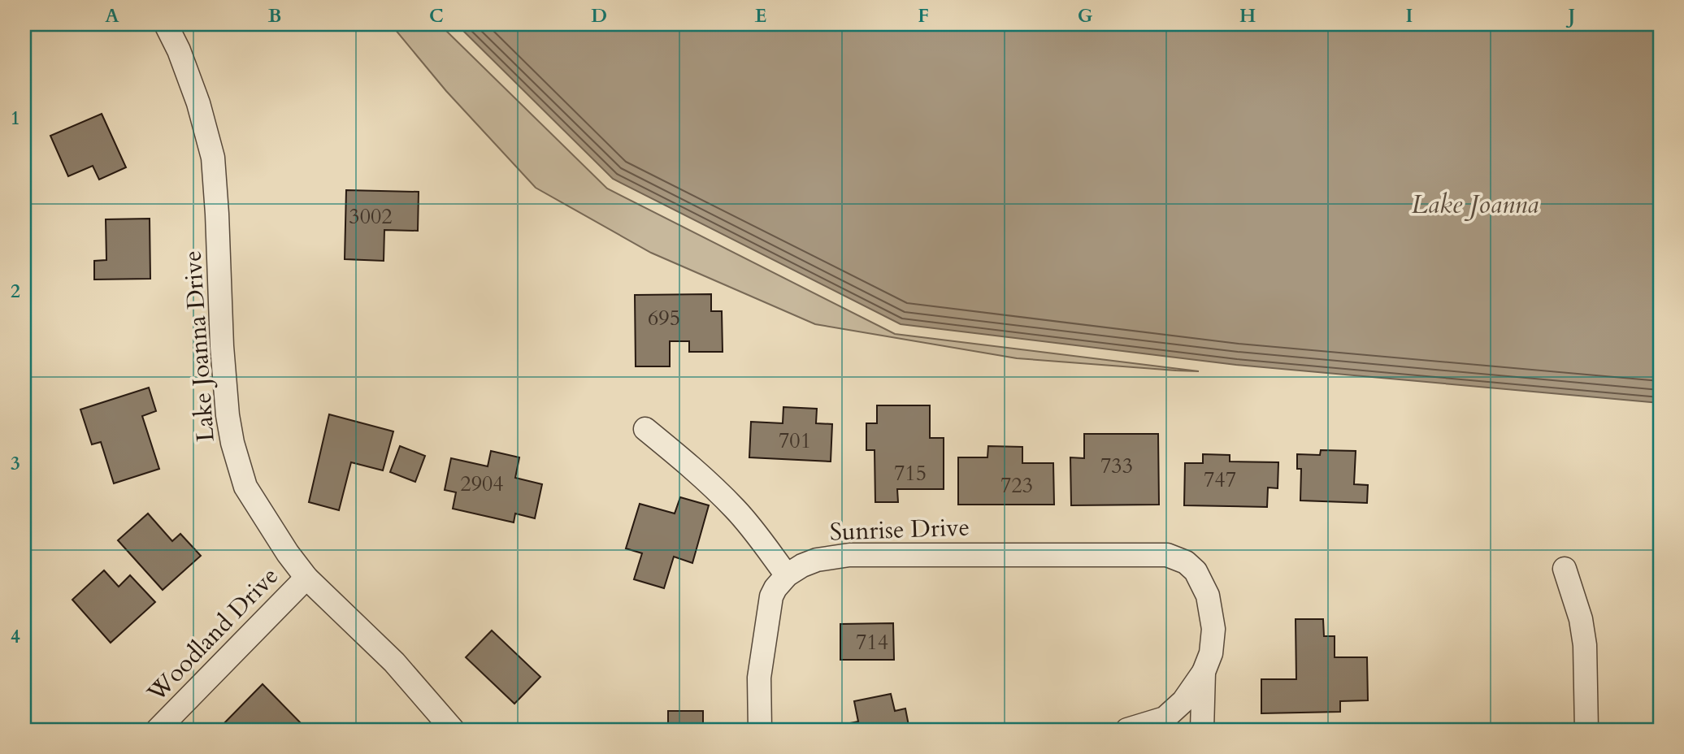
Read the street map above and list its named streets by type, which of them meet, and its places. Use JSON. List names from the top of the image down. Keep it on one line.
{"streets":{"street":["Lake Joanna Drive","Sunrise Drive","Woodland Drive"]},"crossings":[["Lake Joanna Drive","Woodland Drive"]],"water":["Lake Joanna"],"house_numbers":["3002","695","701","733","715","747","2904","723","714"],"grid":{"columns":["A","B","C","D","E","F","G","H","I","J"],"rows":["1","2","3","4"]}}
